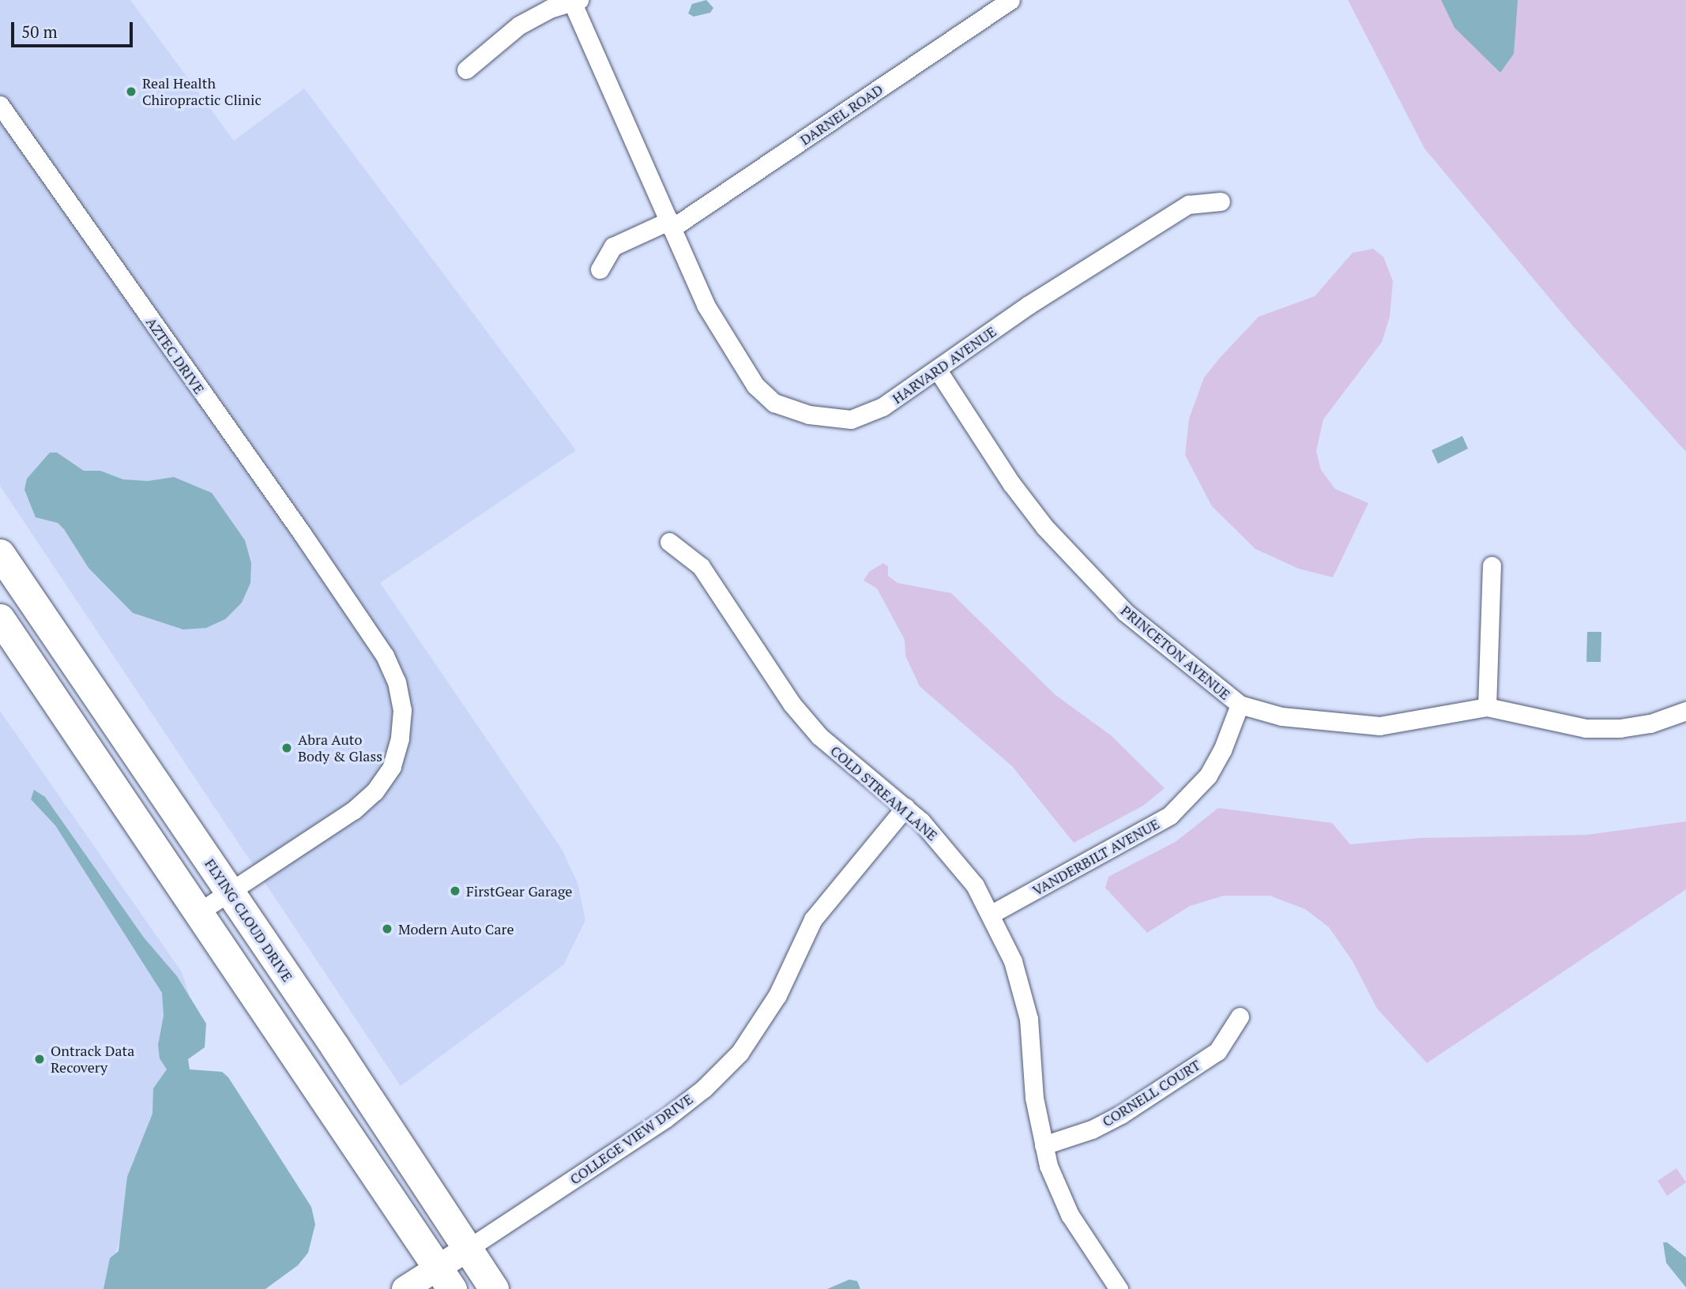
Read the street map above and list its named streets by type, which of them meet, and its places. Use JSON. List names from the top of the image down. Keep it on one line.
{"streets":{"main road":["FLYING CLOUD DRIVE"],"street":["DARNEL ROAD","AZTEC DRIVE","HARVARD AVENUE","PRINCETON AVENUE","COLD STREAM LANE","VANDERBILT AVENUE","CORNELL COURT","COLLEGE VIEW DRIVE"]},"crossings":[["DARNEL ROAD","HARVARD AVENUE"],["AZTEC DRIVE","FLYING CLOUD DRIVE"],["HARVARD AVENUE","PRINCETON AVENUE"],["PRINCETON AVENUE","VANDERBILT AVENUE"],["COLD STREAM LANE","VANDERBILT AVENUE"],["COLD STREAM LANE","CORNELL COURT"],["COLD STREAM LANE","COLLEGE VIEW DRIVE"],["FLYING CLOUD DRIVE","COLLEGE VIEW DRIVE"]],"places":["Real Health Chiropractic Clinic","Abra Auto Body & Glass","FirstGear Garage","Modern Auto Care","Ontrack Data Recovery"],"scale_bar":"50 m"}
